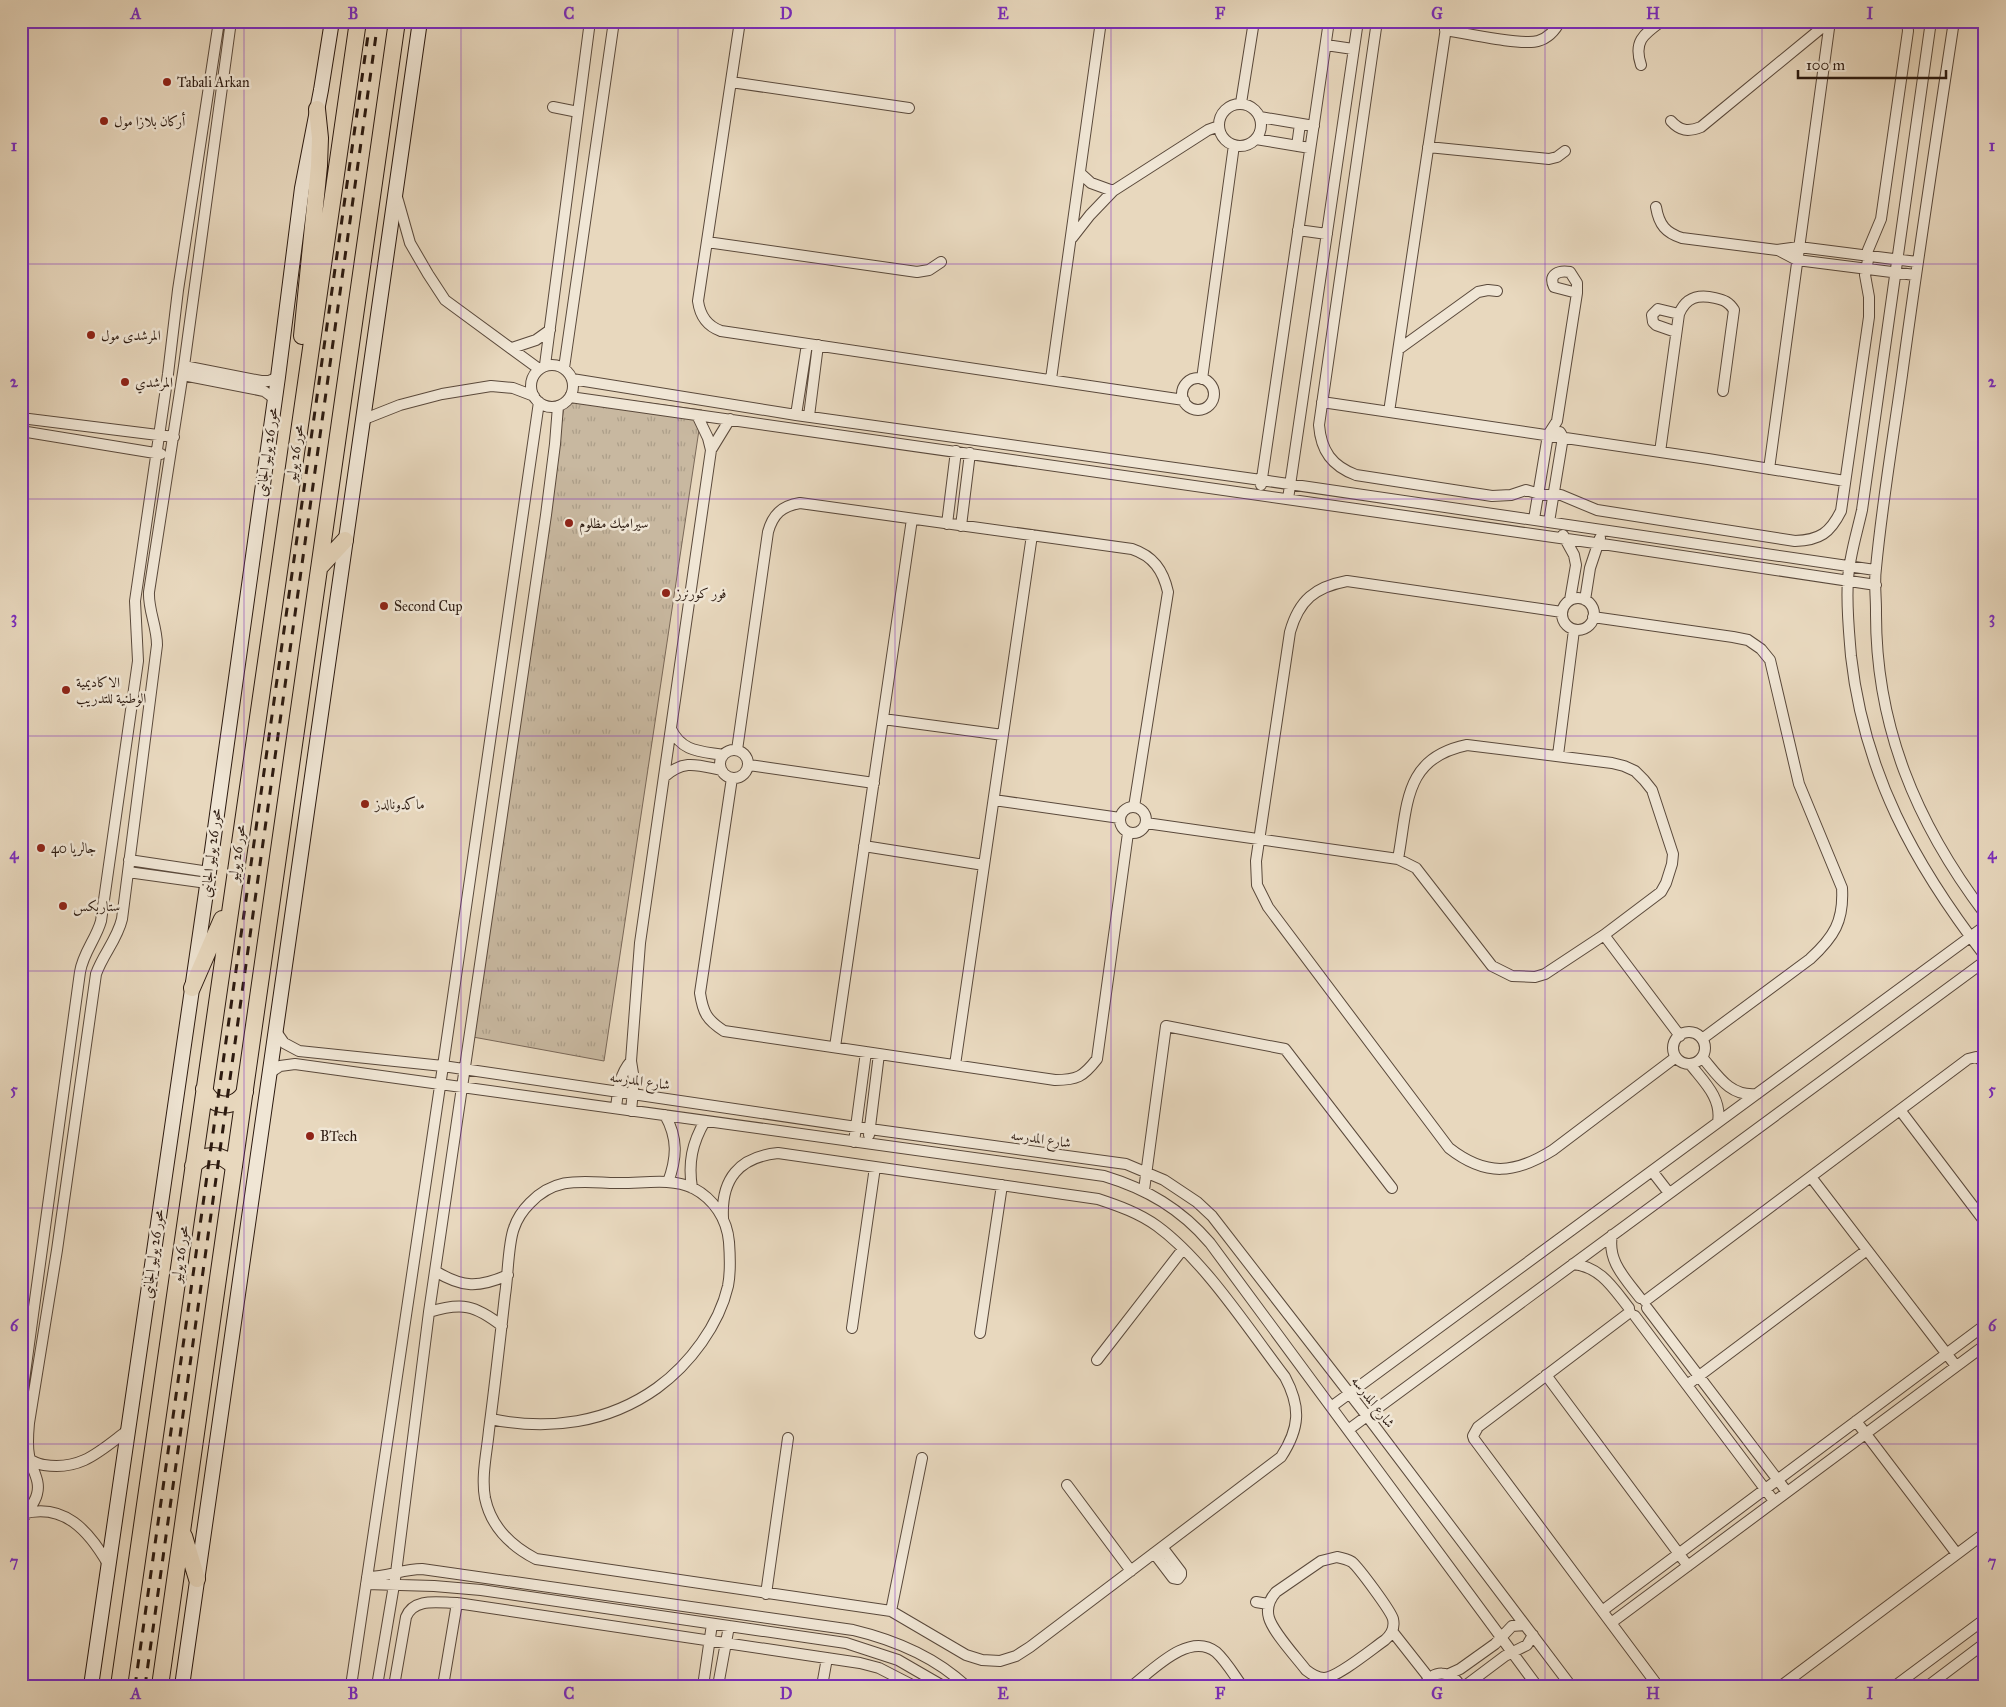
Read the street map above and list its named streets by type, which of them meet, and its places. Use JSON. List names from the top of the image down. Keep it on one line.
{"streets":{"highway":["محور 26 يوليو"],"main road":["محور 26 يوليو الجانبى"],"street":["شارع المدرسه"]},"places":["Tabali Arkan","أركان بلازا مول","المرشدى مول","المرشدي","سيراميك مظلوم","فور كورنرز","Second Cup","الاكاديمية الوطنية للتدريب","ماكدونالدز","جالريا 40","ستاربكس","BTech"],"scale_bar":"100 m","grid":{"columns":["A","B","C","D","E","F","G","H","I"],"rows":["1","2","3","4","5","6","7"]}}
